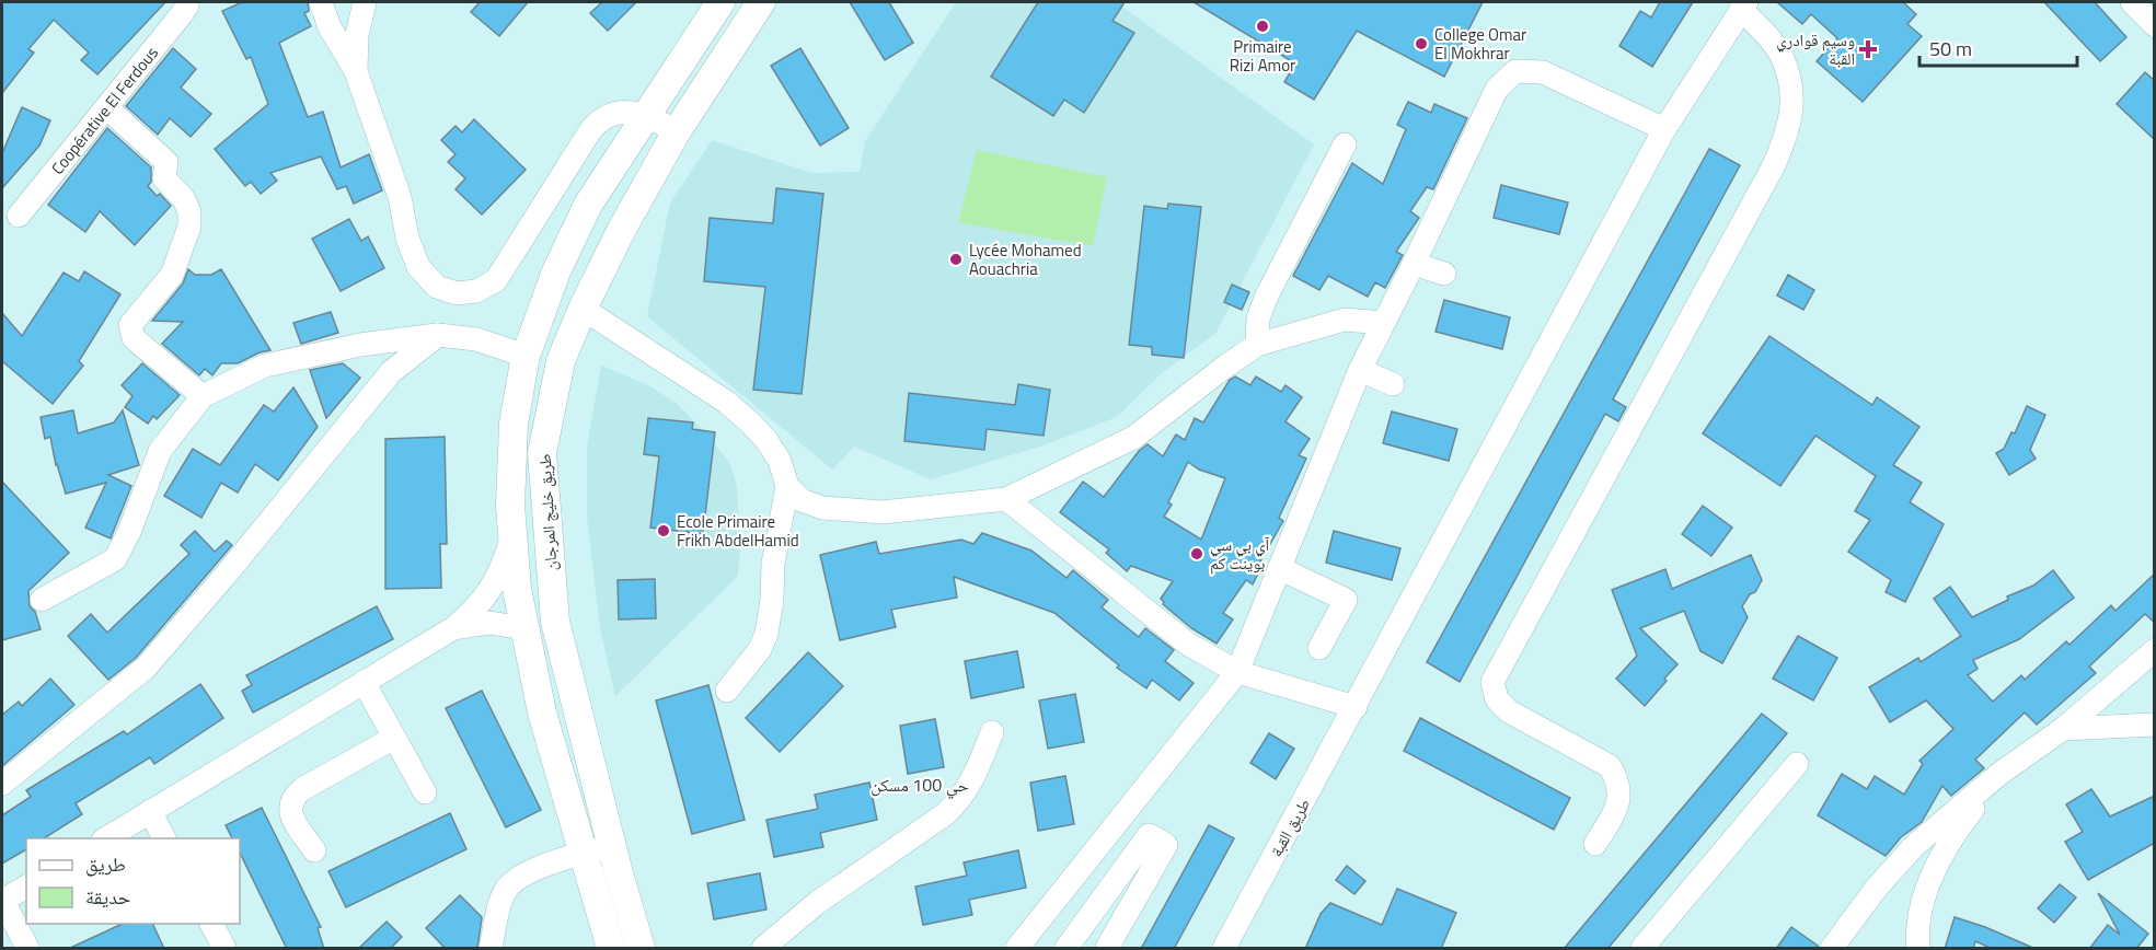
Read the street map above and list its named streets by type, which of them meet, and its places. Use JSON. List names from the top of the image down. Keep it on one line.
{"streets":{"main road":["طريق خليج المرجان"],"street":["Coopérative El Ferdous","طريق القبة"]},"districts":["حي 100 مسكن"],"places":{"other":["Primaire Rizi Amor","College Omar El Mokhrar","Lycée Mohamed Aouachria","Ecole Primaire Frikh AbdelHamid","آي بي سي بوينت كم"],"health":["وسيم قوادري القبة"]},"legend":["طريق","حديقة"],"scale_bar":"50 m"}
